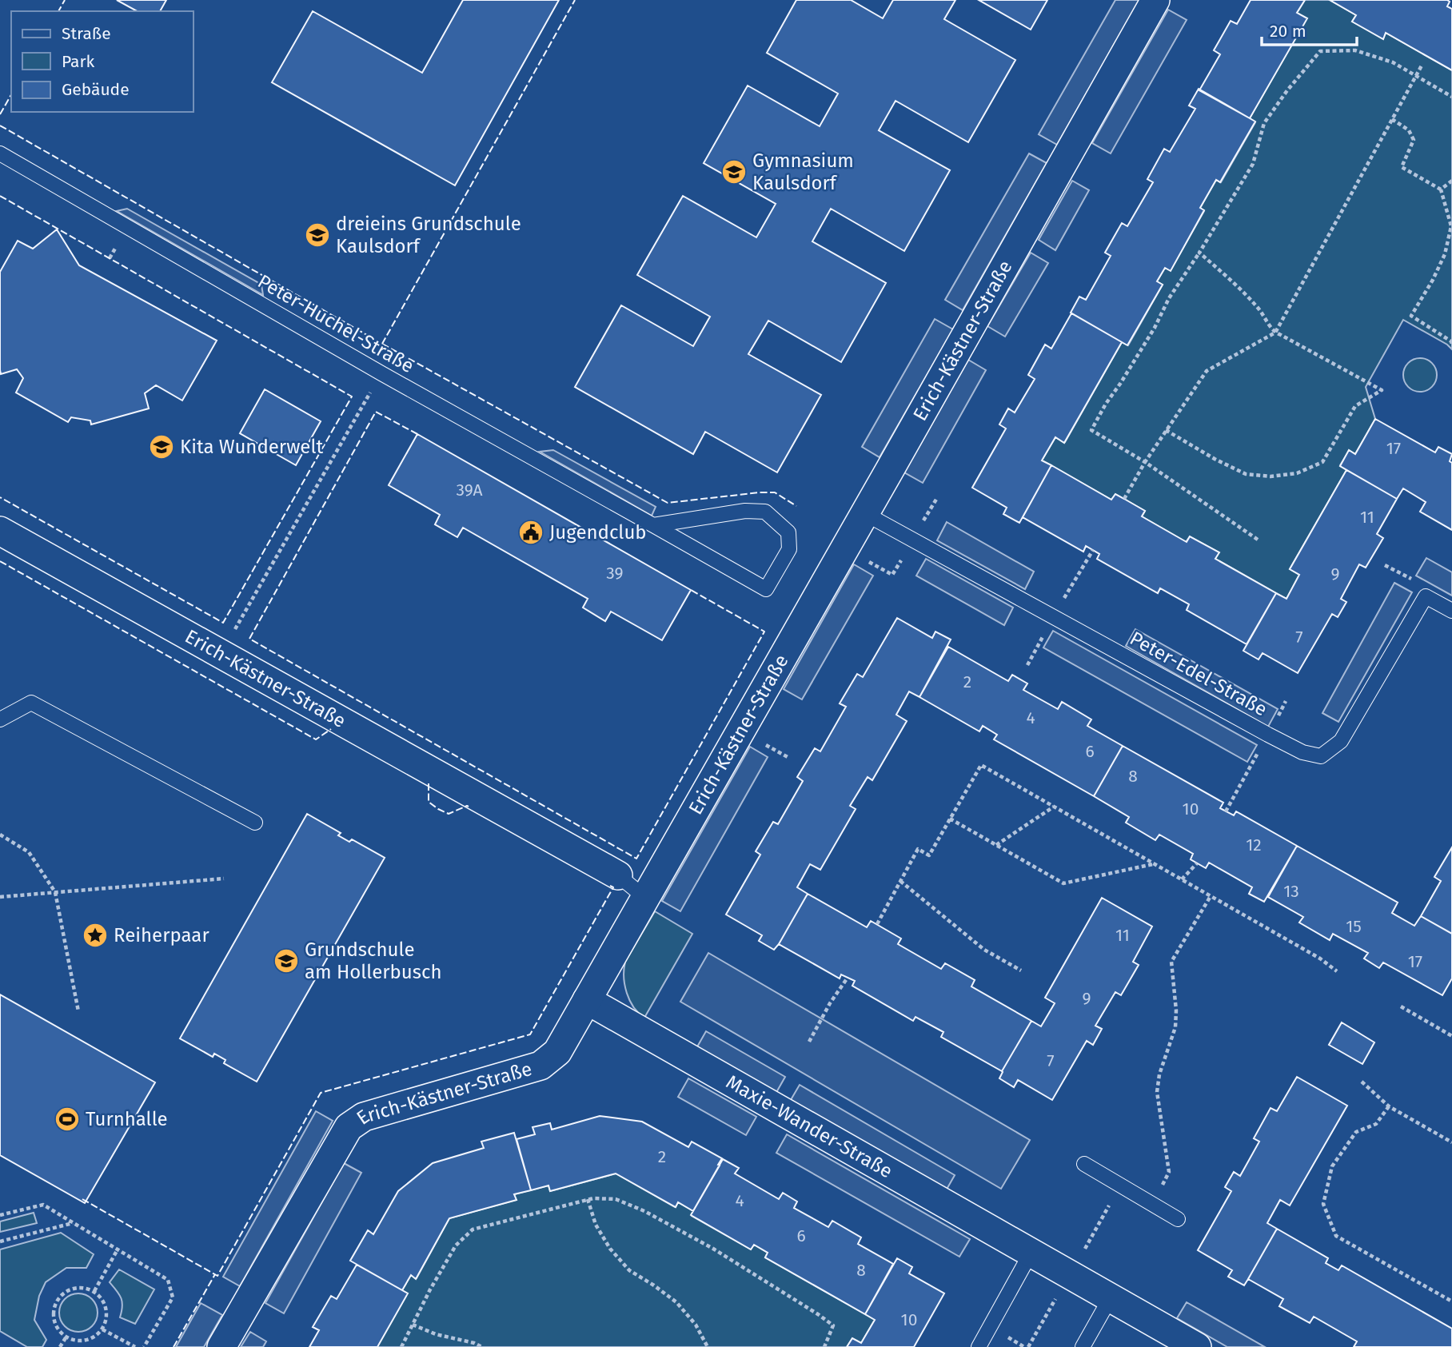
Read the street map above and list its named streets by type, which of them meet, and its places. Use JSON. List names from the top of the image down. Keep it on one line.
{"streets":{"street":["Erich-Kästner-Straße","Maxie-Wander-Straße"],"lane":["Peter-Huchel-Straße","Peter-Edel-Straße"]},"crossings":[["Erich-Kästner-Straße","Peter-Edel-Straße"],["Erich-Kästner-Straße","Maxie-Wander-Straße"]],"places":{"school or university":["Gymnasium Kaulsdorf","dreieins Grundschule Kaulsdorf","Kita Wunderwelt","Grundschule am Hollerbusch"],"public building":["Jugendclub"],"place":["Reiherpaar"],"sports":["Turnhalle"]},"house_numbers":["17","39A","11","39","9","7","2","4","6","8","10","12","13","15","11","17","9","7","2","4","6","8","10"],"legend":["Straße","Park","Gebäude"],"scale_bar":"20 m"}
